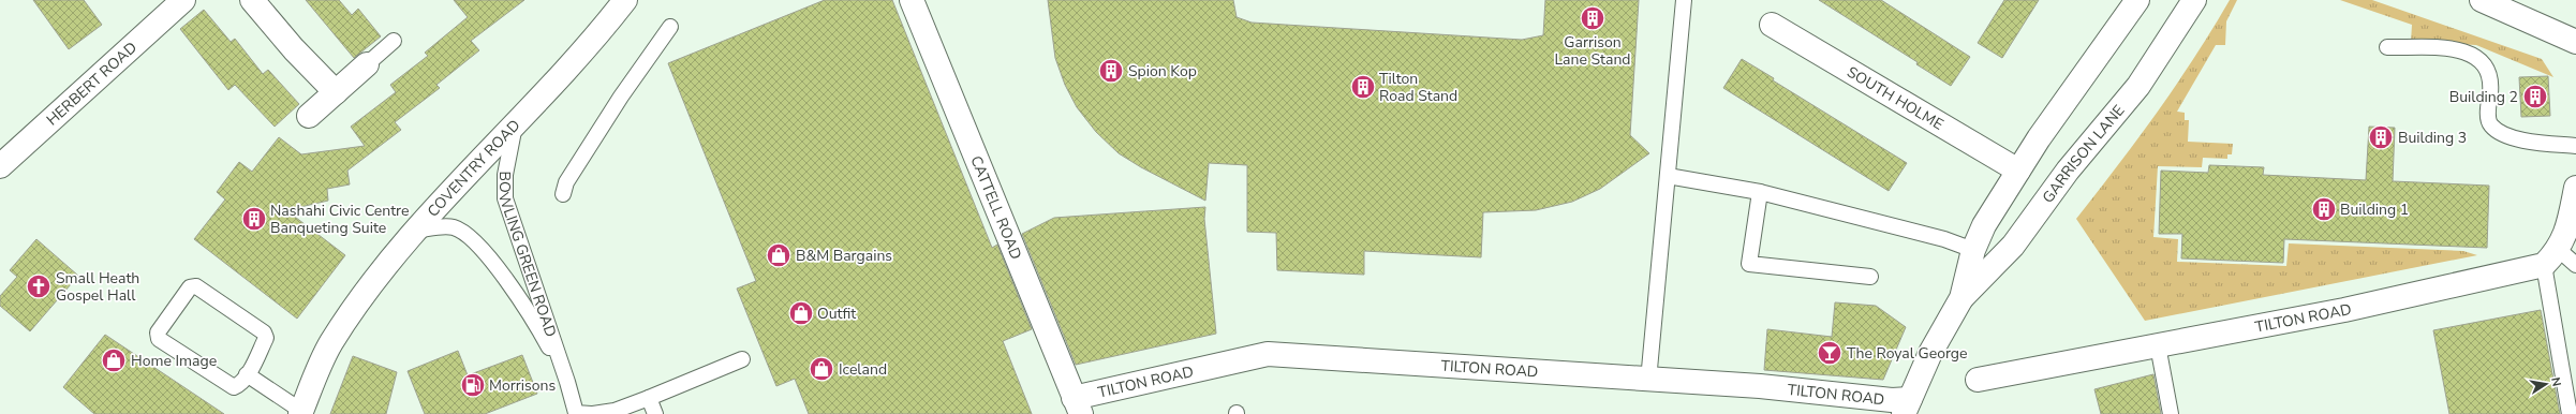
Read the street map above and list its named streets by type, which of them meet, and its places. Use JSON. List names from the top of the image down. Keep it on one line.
{"streets":{"street":["HERBERT ROAD","SOUTH HOLME","GARRISON LANE","COVENTRY ROAD","CATTELL ROAD","TILTON ROAD"],"lane":["BOWLING GREEN ROAD"]},"crossings":[["SOUTH HOLME","GARRISON LANE"],["GARRISON LANE","TILTON ROAD"],["COVENTRY ROAD","BOWLING GREEN ROAD"],["CATTELL ROAD","TILTON ROAD"]],"places":{"building":["Garrison Lane Stand","Spion Kop","Tilton Road Stand","Building 2","Building 3","Building 1","Nashahi Civic Centre Banqueting Suite"],"shop":["B&M Bargains","Outfit","Home Image","Iceland"],"church":["Small Heath Gospel Hall"],"bar":["The Royal George"],"fuel station":["Morrisons"]},"north":"right"}
